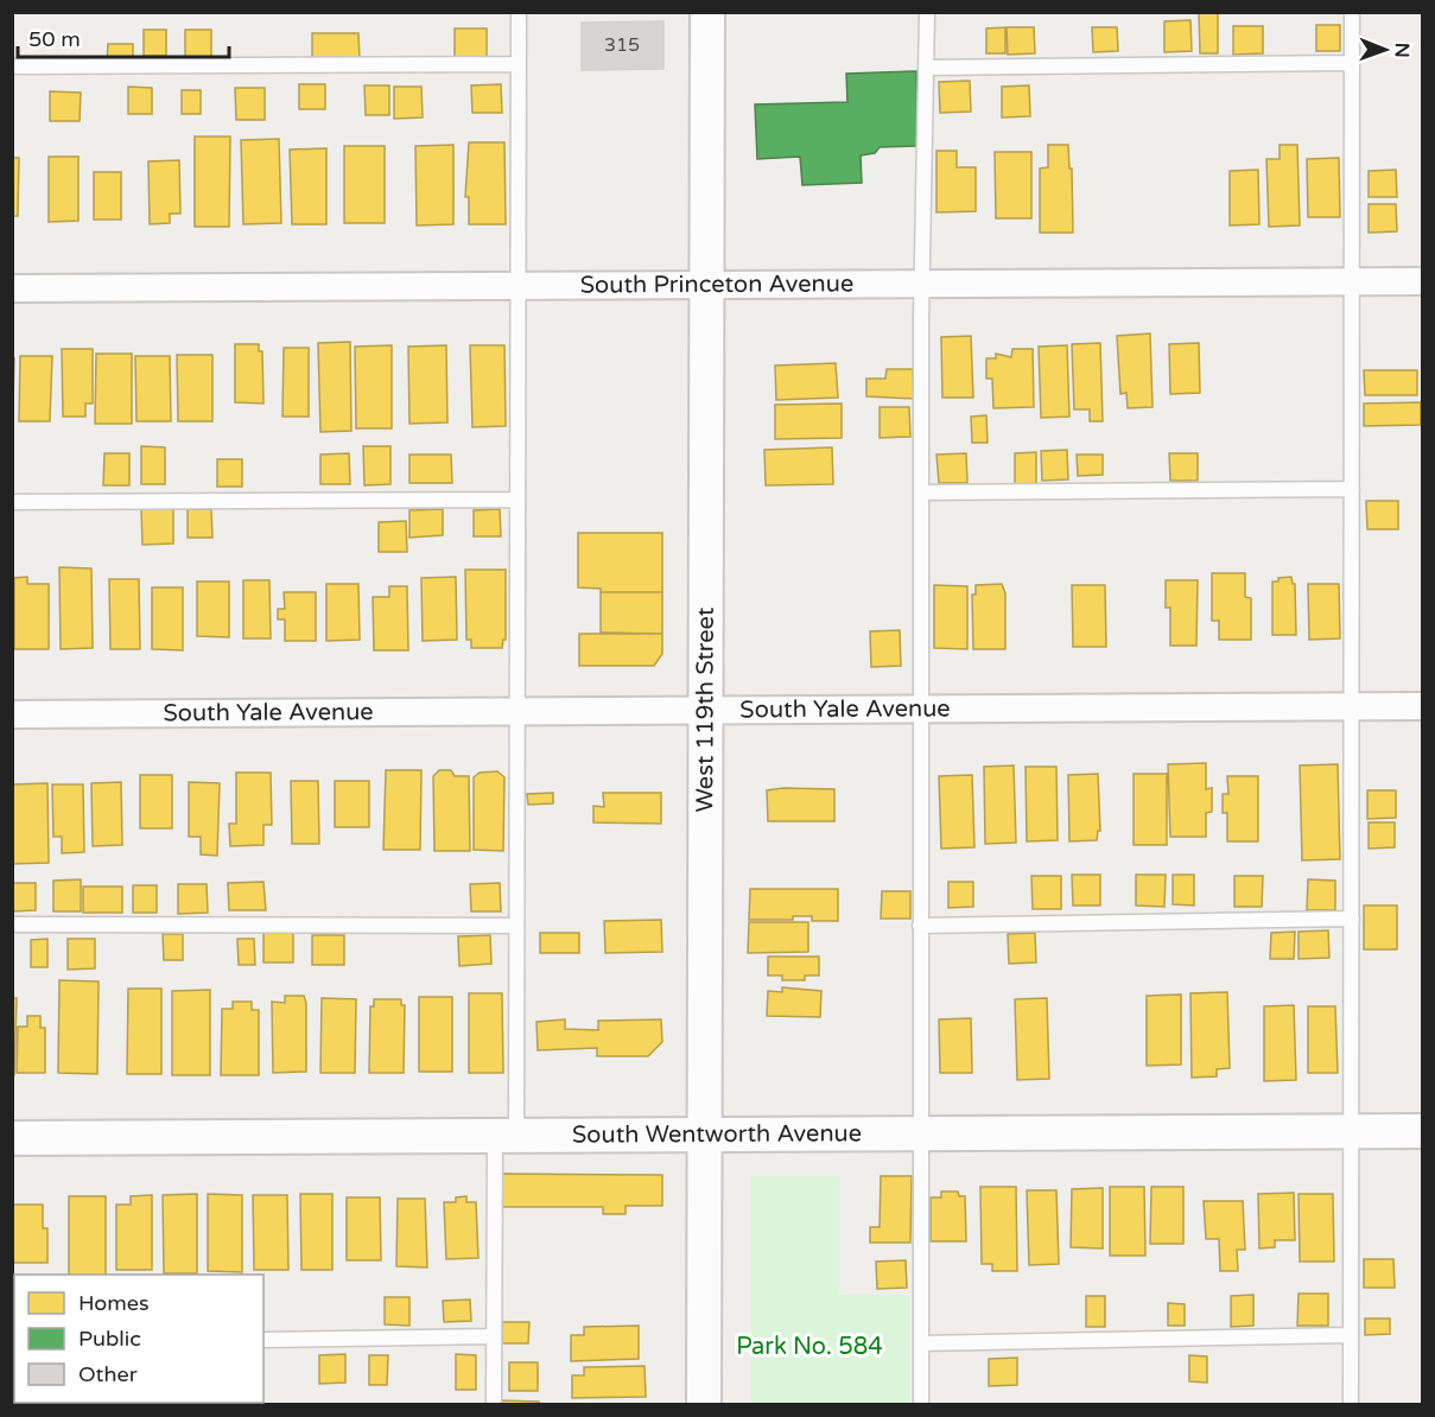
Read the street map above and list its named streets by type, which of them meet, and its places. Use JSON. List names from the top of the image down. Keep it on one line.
{"streets":{"street":["South Princeton Avenue","West 119th Street","South Yale Avenue","South Wentworth Avenue"]},"crossings":[["South Princeton Avenue","West 119th Street"],["West 119th Street","South Yale Avenue"],["West 119th Street","South Wentworth Avenue"]],"parks":["Park No. 584"],"house_numbers":["315"],"legend":["Homes","Public","Other"],"scale_bar":"50 m","north":"right"}
